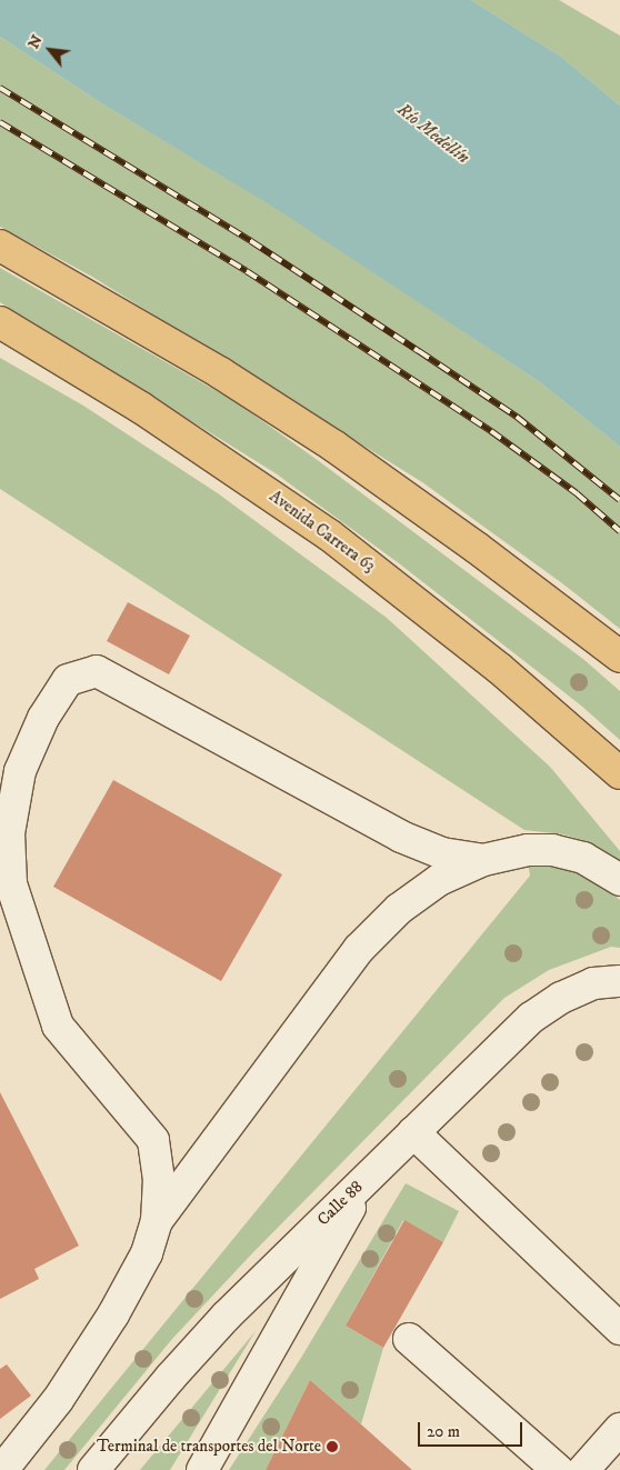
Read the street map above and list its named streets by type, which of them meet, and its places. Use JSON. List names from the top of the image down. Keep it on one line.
{"streets":{"highway":["Avenida Carrera 63"],"street":["Calle 88"]},"water":["Río Medellín"],"places":["Terminal de transportes del Norte"],"scale_bar":"20 m","north":"top left"}
